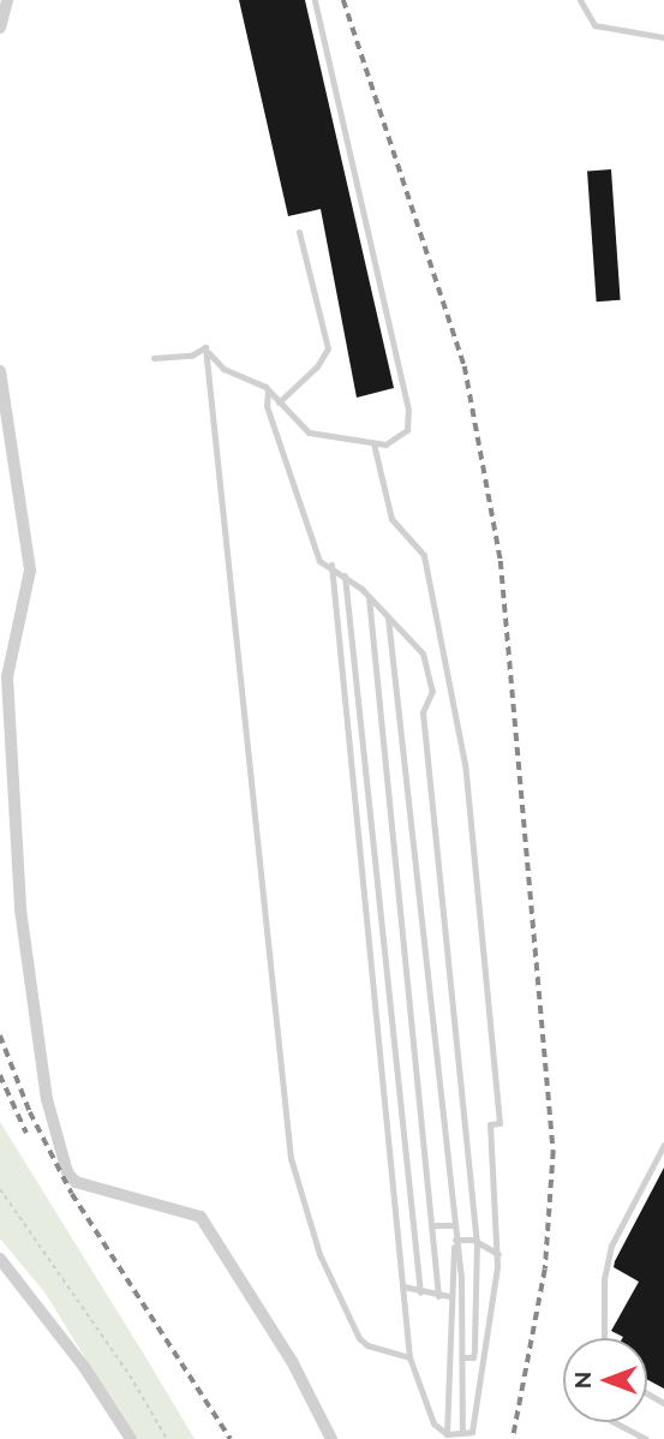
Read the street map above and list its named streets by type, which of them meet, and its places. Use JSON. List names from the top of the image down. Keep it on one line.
{"north":"left"}
